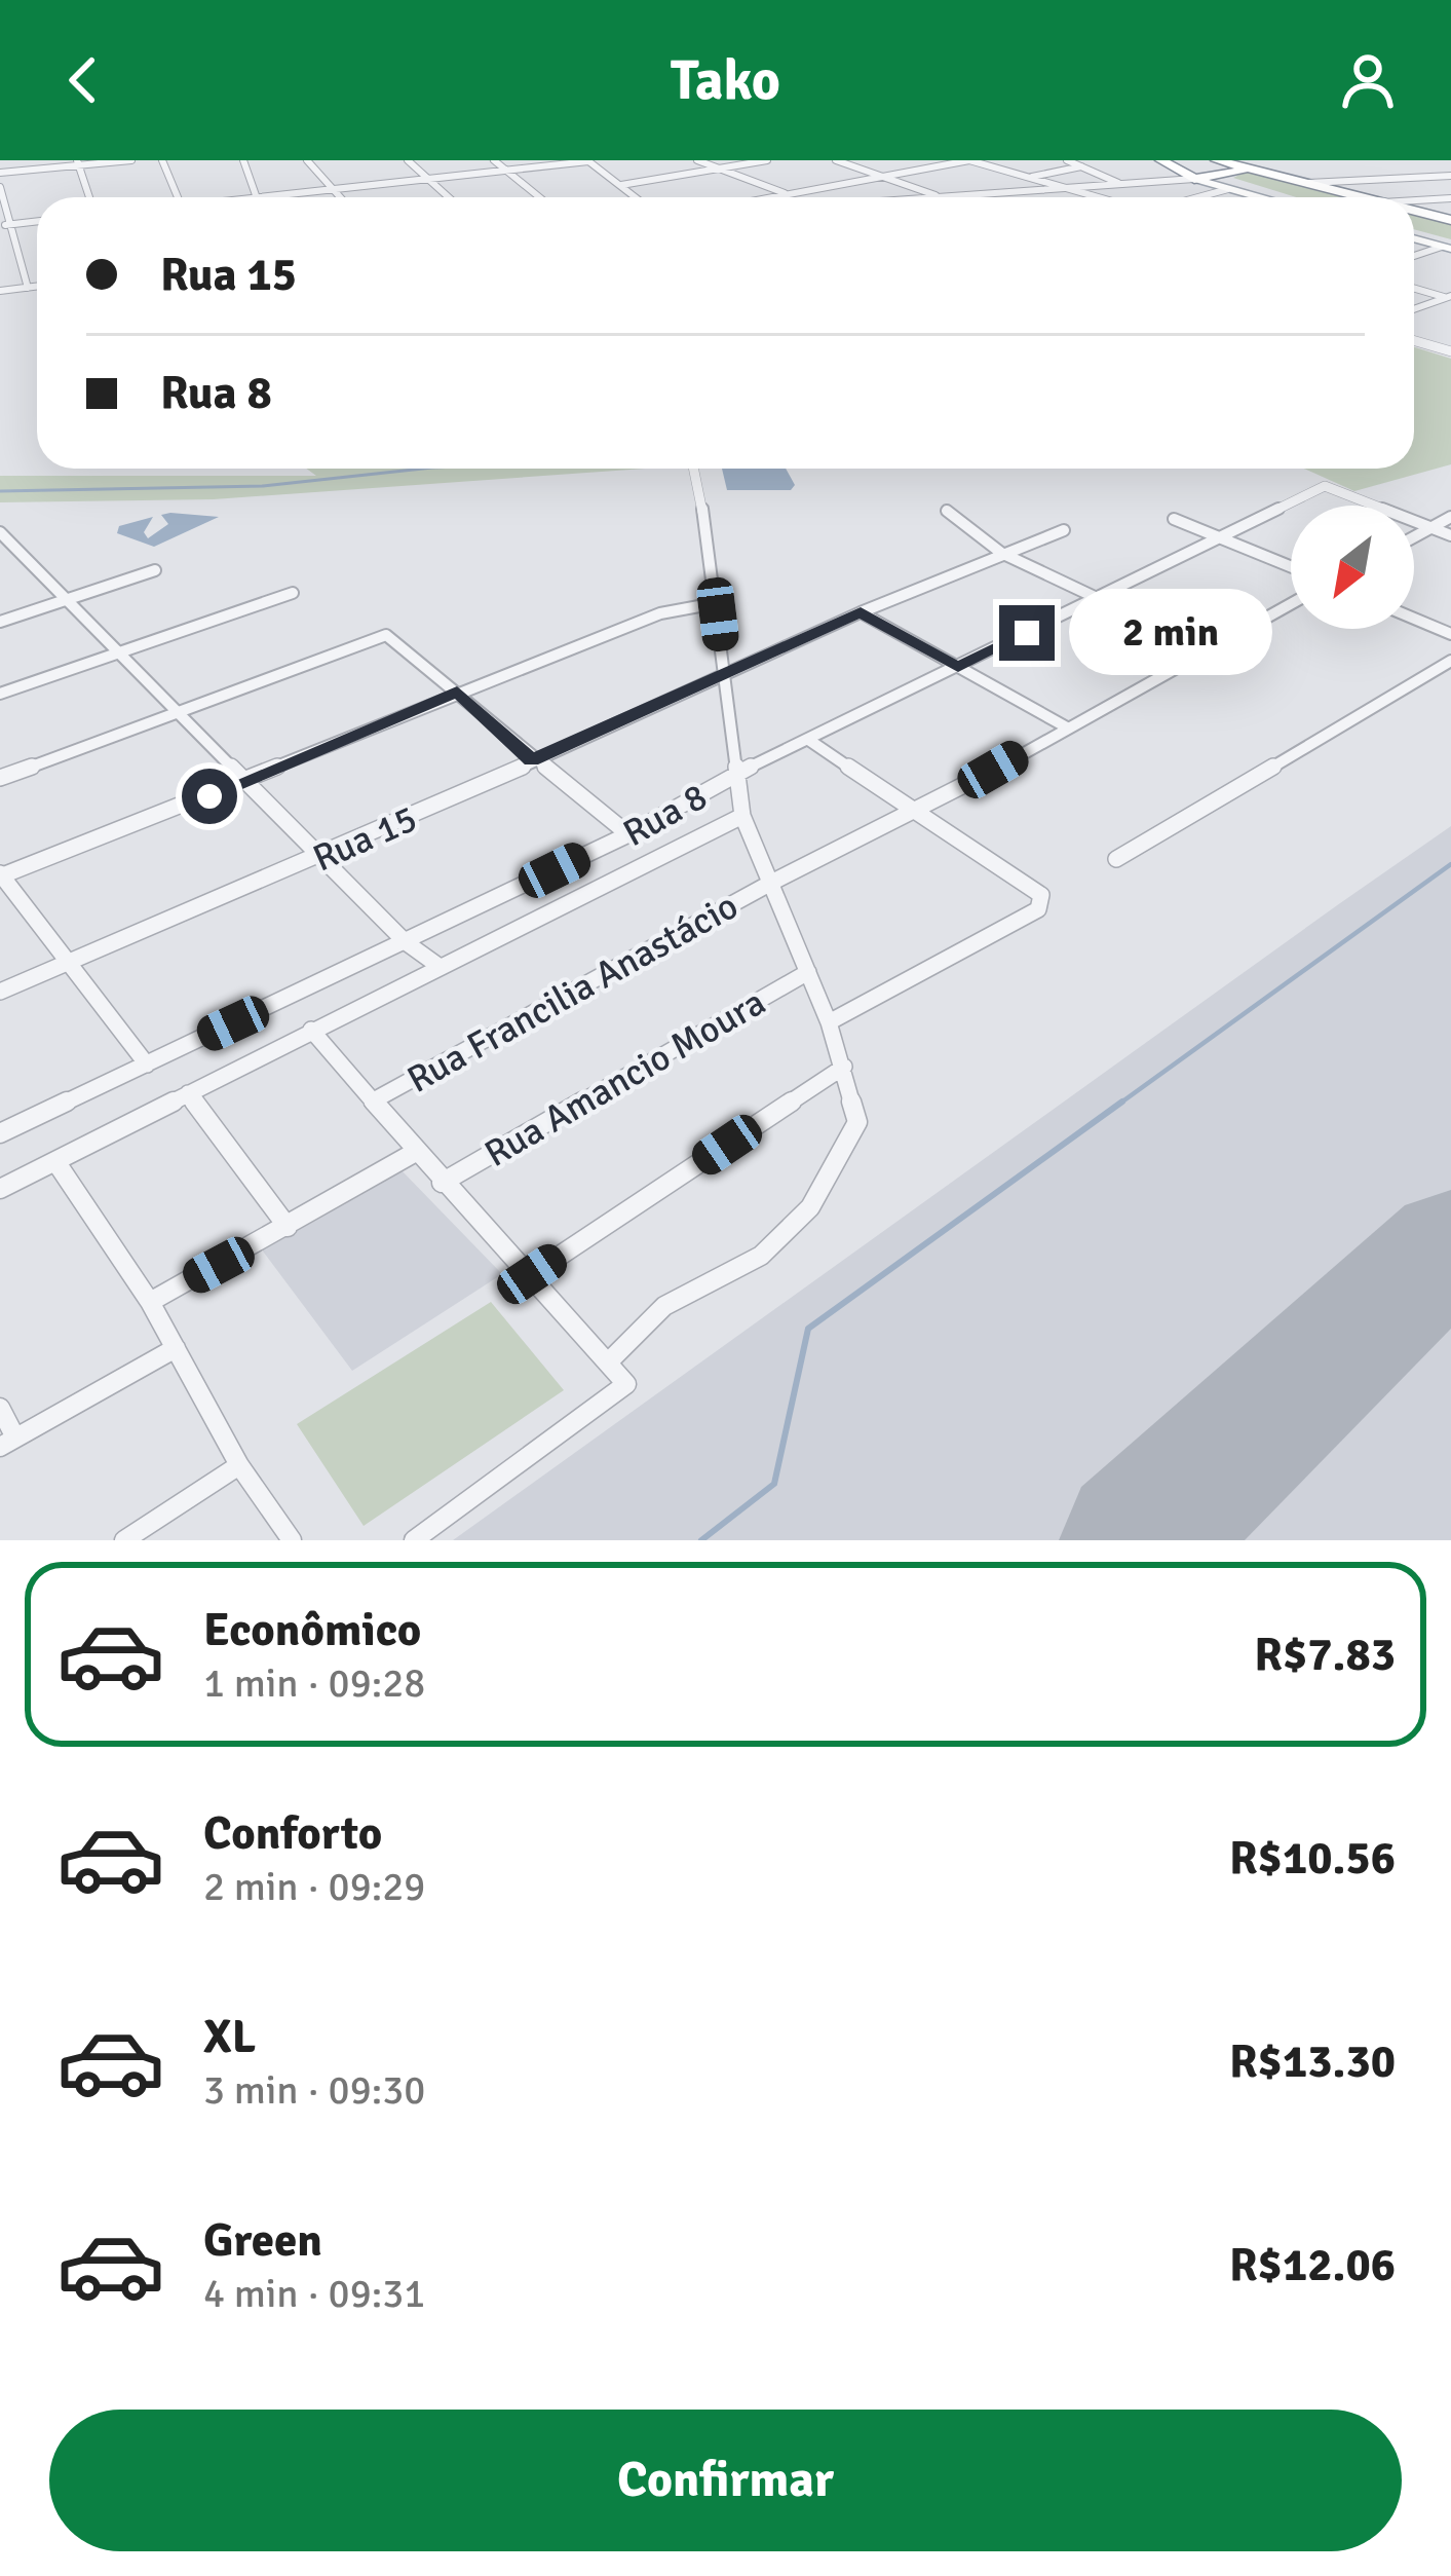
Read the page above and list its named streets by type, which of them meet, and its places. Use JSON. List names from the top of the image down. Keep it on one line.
{"streets":{"street":["Rua 8","Rua 15","Rua Francilia Anastácio","Rua Amancio Moura"]},"north":"bottom left","page":{"header":"Tako","banner":["Rua 15","Rua 8"],"bubble":"2 min","list":[{"name":"Econômico","note":"1 min · 09:28","value":"R$7.83"},{"name":"Conforto","note":"2 min · 09:29","value":"R$10.56"},{"name":"XL","note":"3 min · 09:30","value":"R$13.30"},{"name":"Green","note":"4 min · 09:31","value":"R$12.06"}],"buttons":"Confirmar"}}
